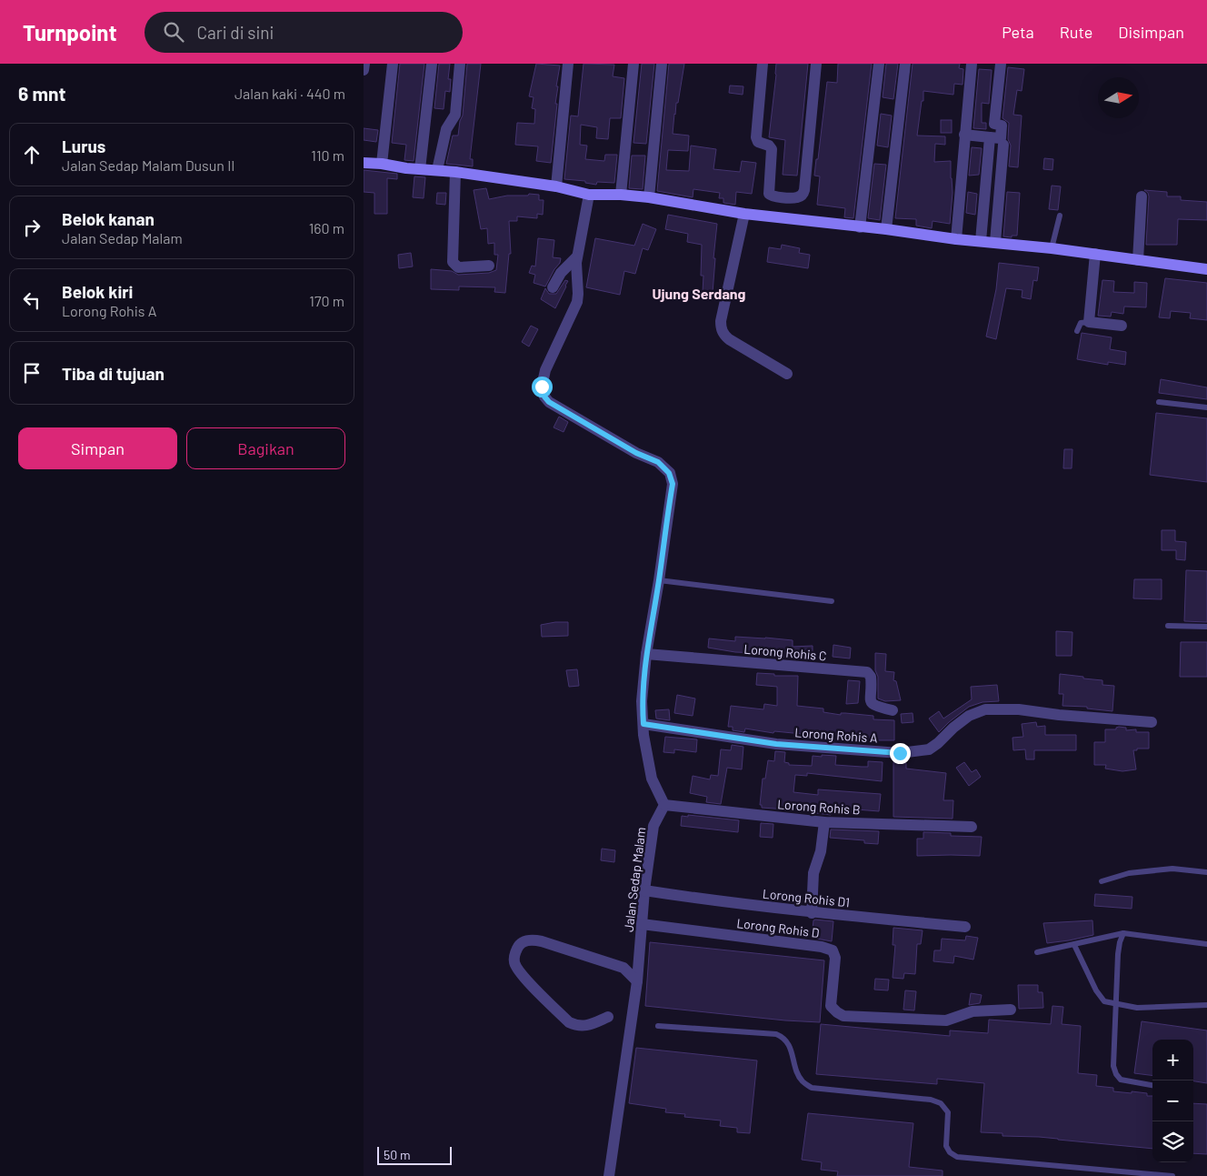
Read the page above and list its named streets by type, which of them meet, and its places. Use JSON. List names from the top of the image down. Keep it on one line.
{"streets":{"street":["Lorong Rohis C","Lorong Rohis A","Lorong Rohis B","Jalan Sedap Malam","Lorong Rohis D1","Lorong Rohis D"]},"crossings":[["Lorong Rohis B","Jalan Sedap Malam"],["Jalan Sedap Malam","Lorong Rohis D1"],["Jalan Sedap Malam","Lorong Rohis D"]],"districts":["Ujung Serdang"],"scale_bar":"50 m","north":"right","page":{"header":"Turnpoint","search":"Cari di sini","nav":["Peta","Rute","Disimpan"],"heading":["6 mnt","Jalan kaki · 440 m"],"list":[["Lurus","Jalan Sedap Malam Dusun II","110 m"],["Belok kanan","Jalan Sedap Malam","160 m"],["Belok kiri","Lorong Rohis A","170 m"],"Tiba di tujuan"],"buttons":["Simpan","Bagikan"],"map_buttons":["+","−"],"scale":"50 m"}}
